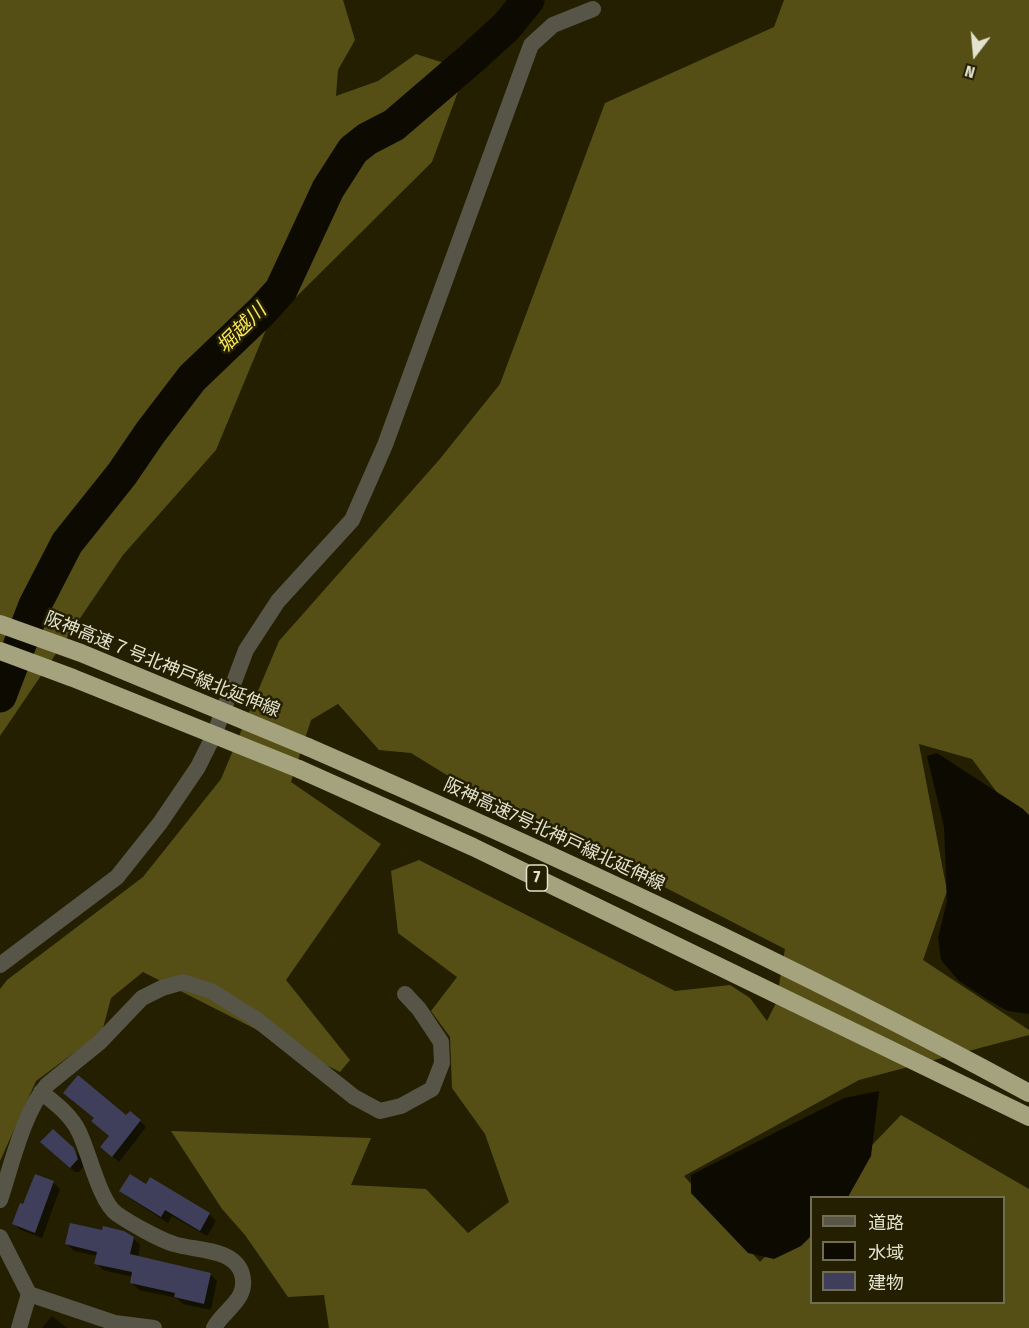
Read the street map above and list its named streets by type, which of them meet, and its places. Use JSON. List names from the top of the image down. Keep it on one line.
{"streets":{"highway":["阪神高速７号北神戸線北延伸線","阪神高速7号北神戸線北延伸線","7"]},"crossings":[["阪神高速７号北神戸線北延伸線","阪神高速7号北神戸線北延伸線"],["阪神高速7号北神戸線北延伸線","7"]],"water":["堀越川"],"legend":["道路","水域","建物"],"north":"bottom"}
